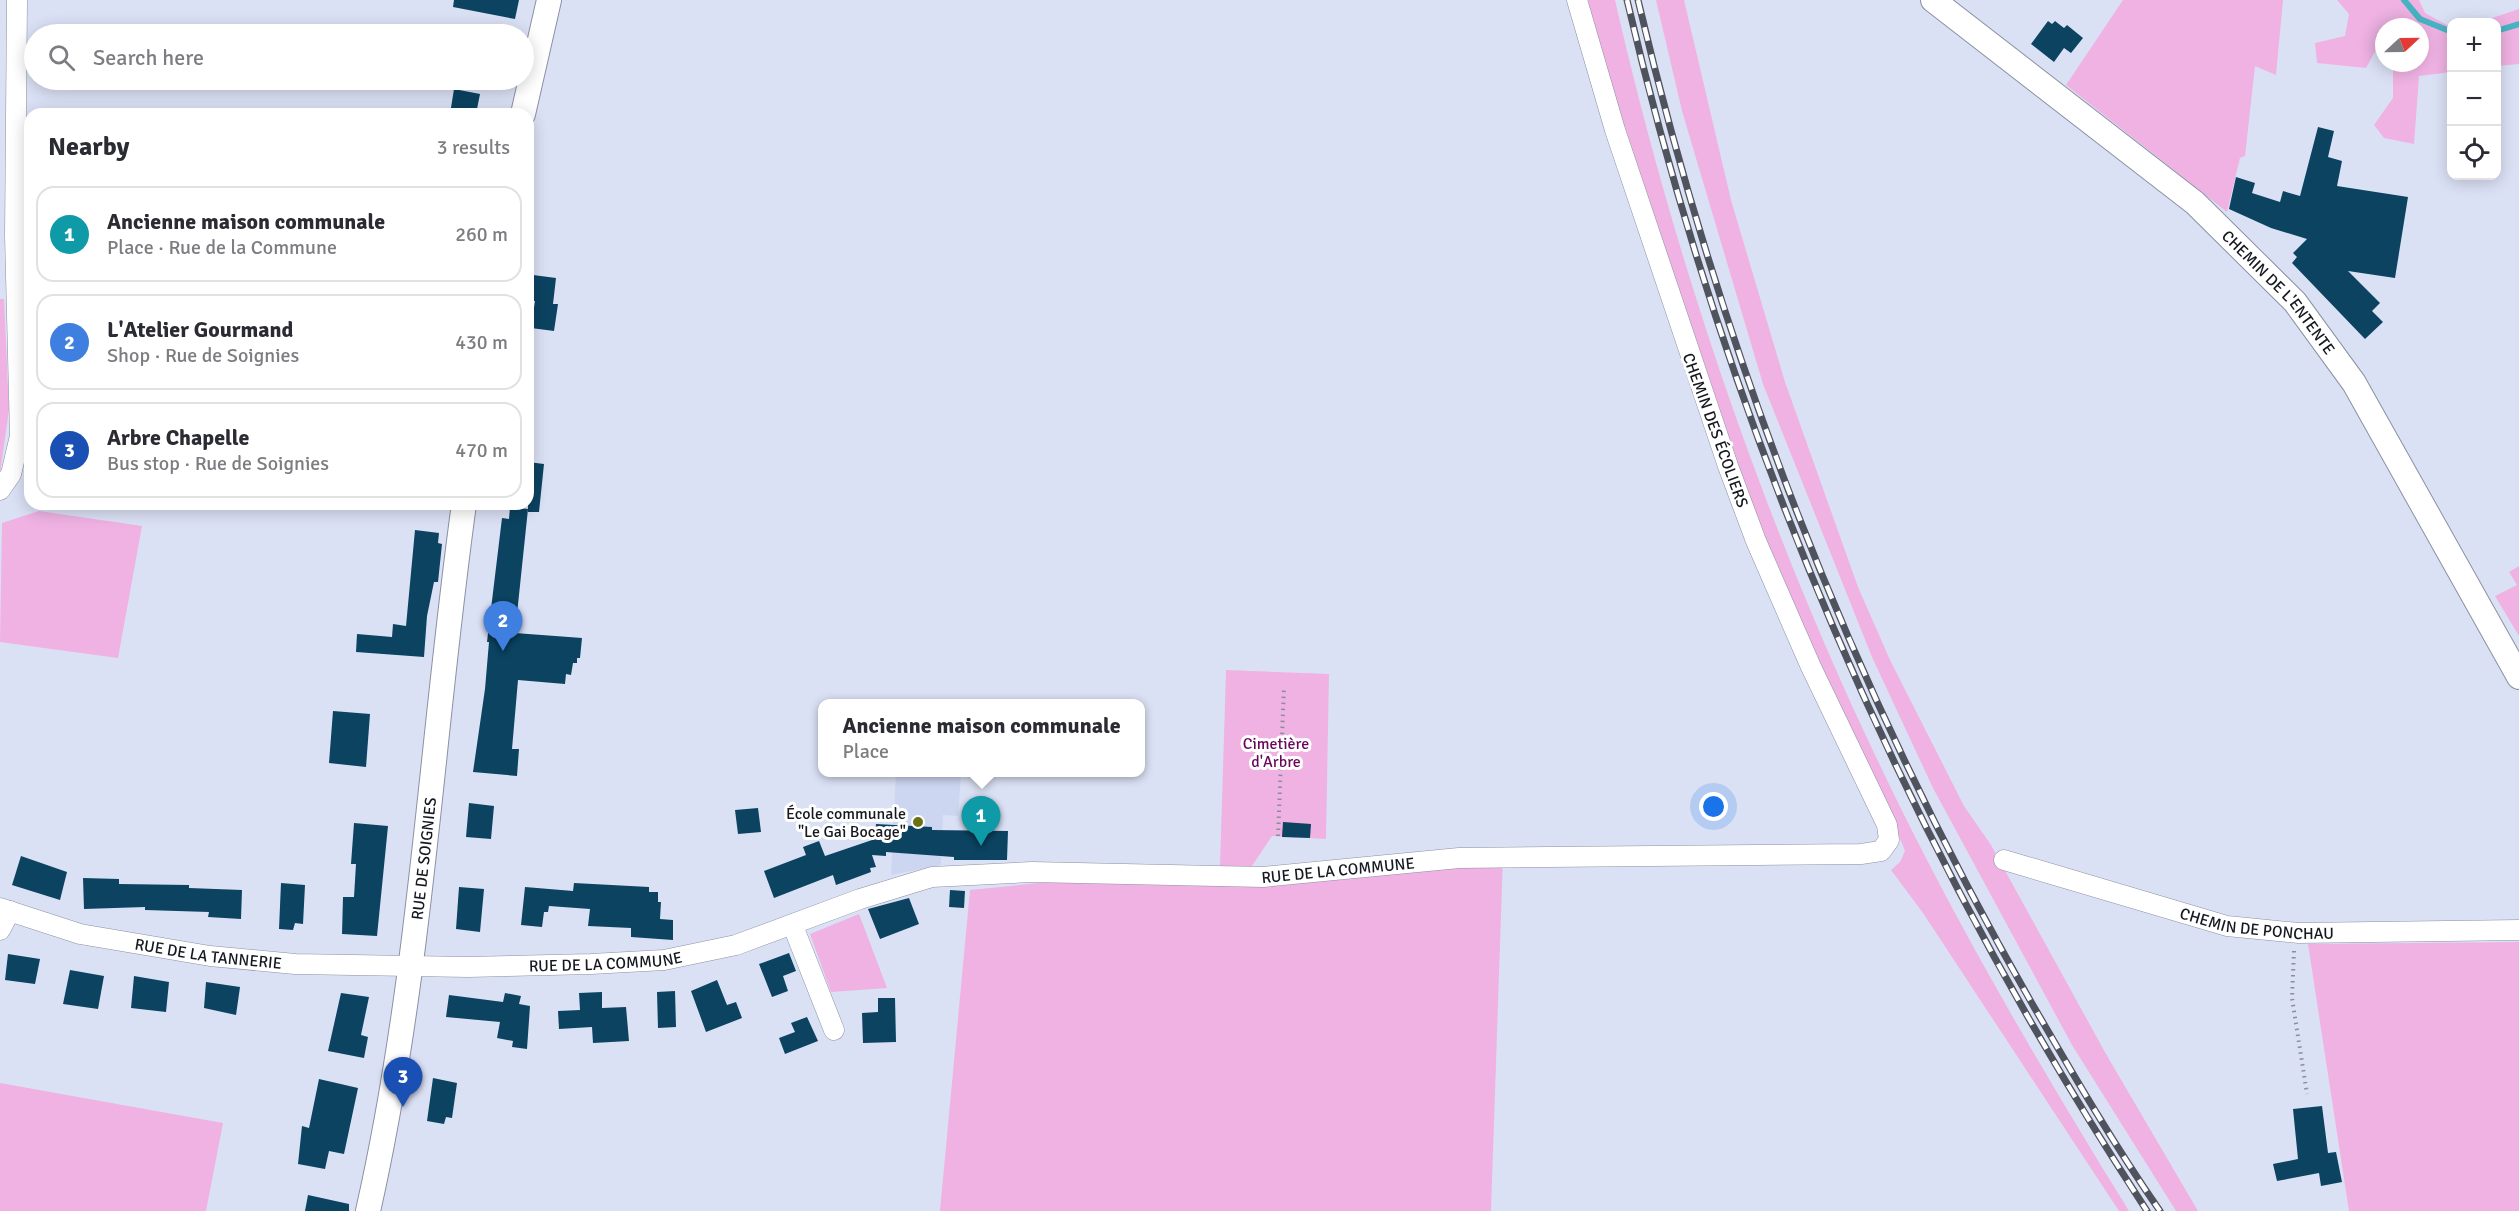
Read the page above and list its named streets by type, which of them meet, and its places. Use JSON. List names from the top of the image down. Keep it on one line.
{"streets":{"street":["CHEMIN DE L'ENTENTE","CHEMIN DES ÉCOLIERS","RUE DE SOIGNIES","RUE DE LA COMMUNE","CHEMIN DE PONCHAU","RUE DE LA TANNERIE"]},"crossings":[["CHEMIN DES ÉCOLIERS","RUE DE LA COMMUNE"],["RUE DE SOIGNIES","RUE DE LA COMMUNE"],["RUE DE SOIGNIES","RUE DE LA TANNERIE"],["RUE DE LA COMMUNE","RUE DE LA TANNERIE"]],"parks":["Cimetière d'Arbre"],"places":["École communale \"Le Gai Bocage\""],"north":"right","page":{"map_buttons":["+","−"],"search":"Search here","heading":["Nearby","3 results"],"list":[{"mark":"1","name":"Ancienne maison communale","note":"Place · Rue de la Commune","value":"260 m"},{"mark":"2","name":"L'Atelier Gourmand","note":"Shop · Rue de Soignies","value":"430 m"},{"mark":"3","name":"Arbre Chapelle","note":"Bus stop · Rue de Soignies","value":"470 m"}],"pins":["2","1","3"],"popup":["Ancienne maison communale","Place"]}}
